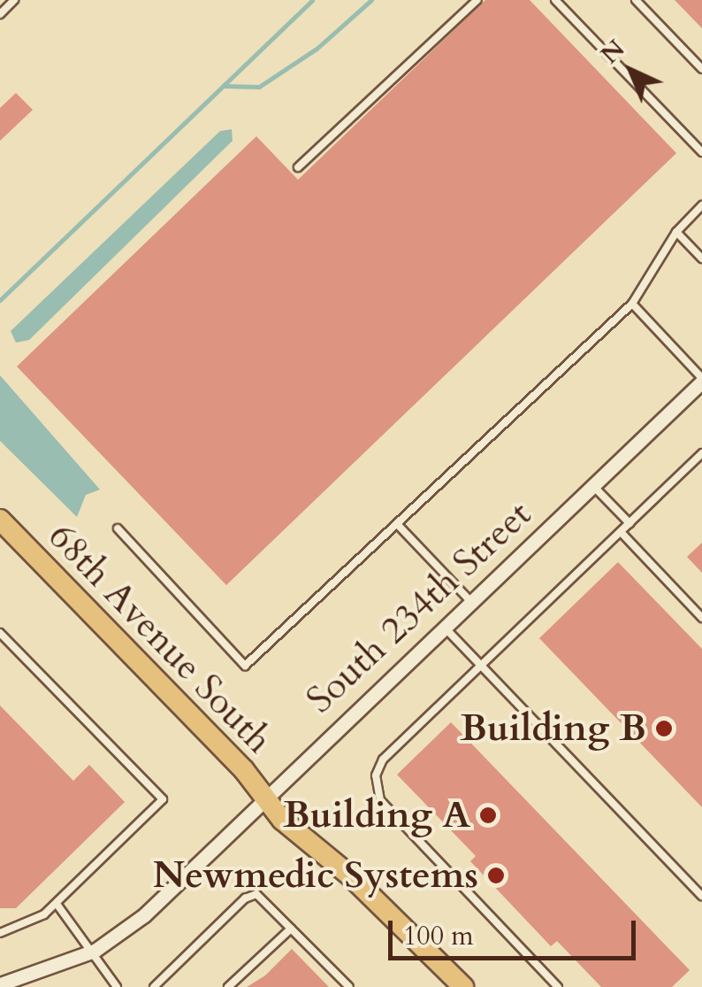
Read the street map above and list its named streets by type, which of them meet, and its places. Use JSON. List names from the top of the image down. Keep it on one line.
{"streets":{"main road":["68th Avenue South"],"street":["South 234th Street"]},"crossings":[["South 234th Street","68th Avenue South"]],"places":["Building B","Building A","Newmedic Systems"],"scale_bar":"100 m","north":"top left"}
